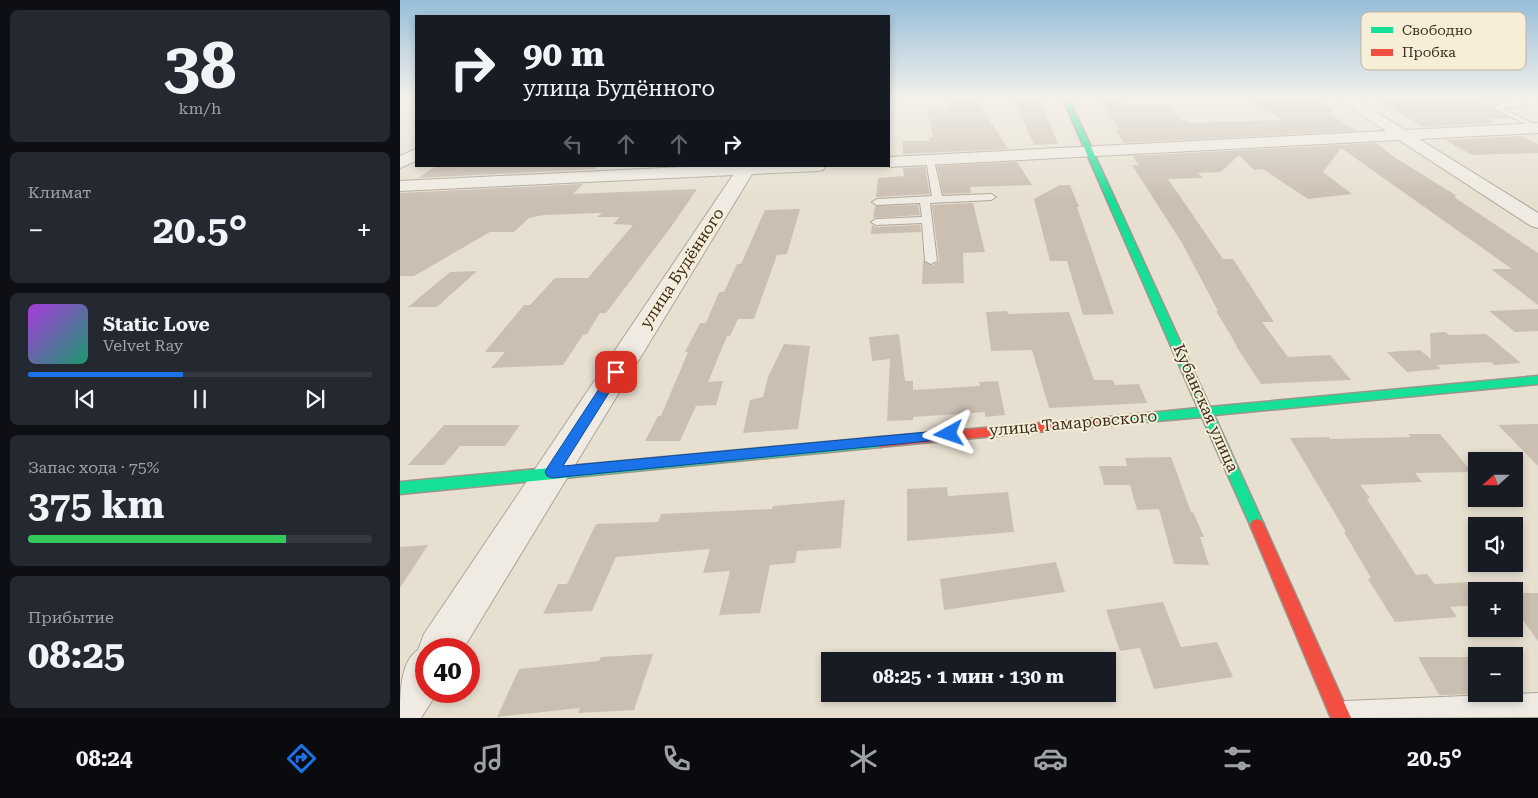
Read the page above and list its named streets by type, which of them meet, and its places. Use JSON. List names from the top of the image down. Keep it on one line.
{"streets":{"street":["улица Будённого","Кубанская улица","улица Тамаровского"]},"crossings":[["улица Будённого","улица Тамаровского"],["Кубанская улица","улица Тамаровского"]],"legend":["Свободно","Пробка"],"north":"left","page":{"tile":[["38","km/h"],"Климат",["Запас хода · 75%","375 km"],["Прибытие","08:25"]],"turn":["90 m","улица Будённого"],"heat":["−","20.5°","+"],"song":["Static Love","Velvet Ray"],"map_buttons":["+","−"],"limit":"40","trip":"08:25 · 1 мин · 130 m","tabs":["08:24","20.5°"]}}
